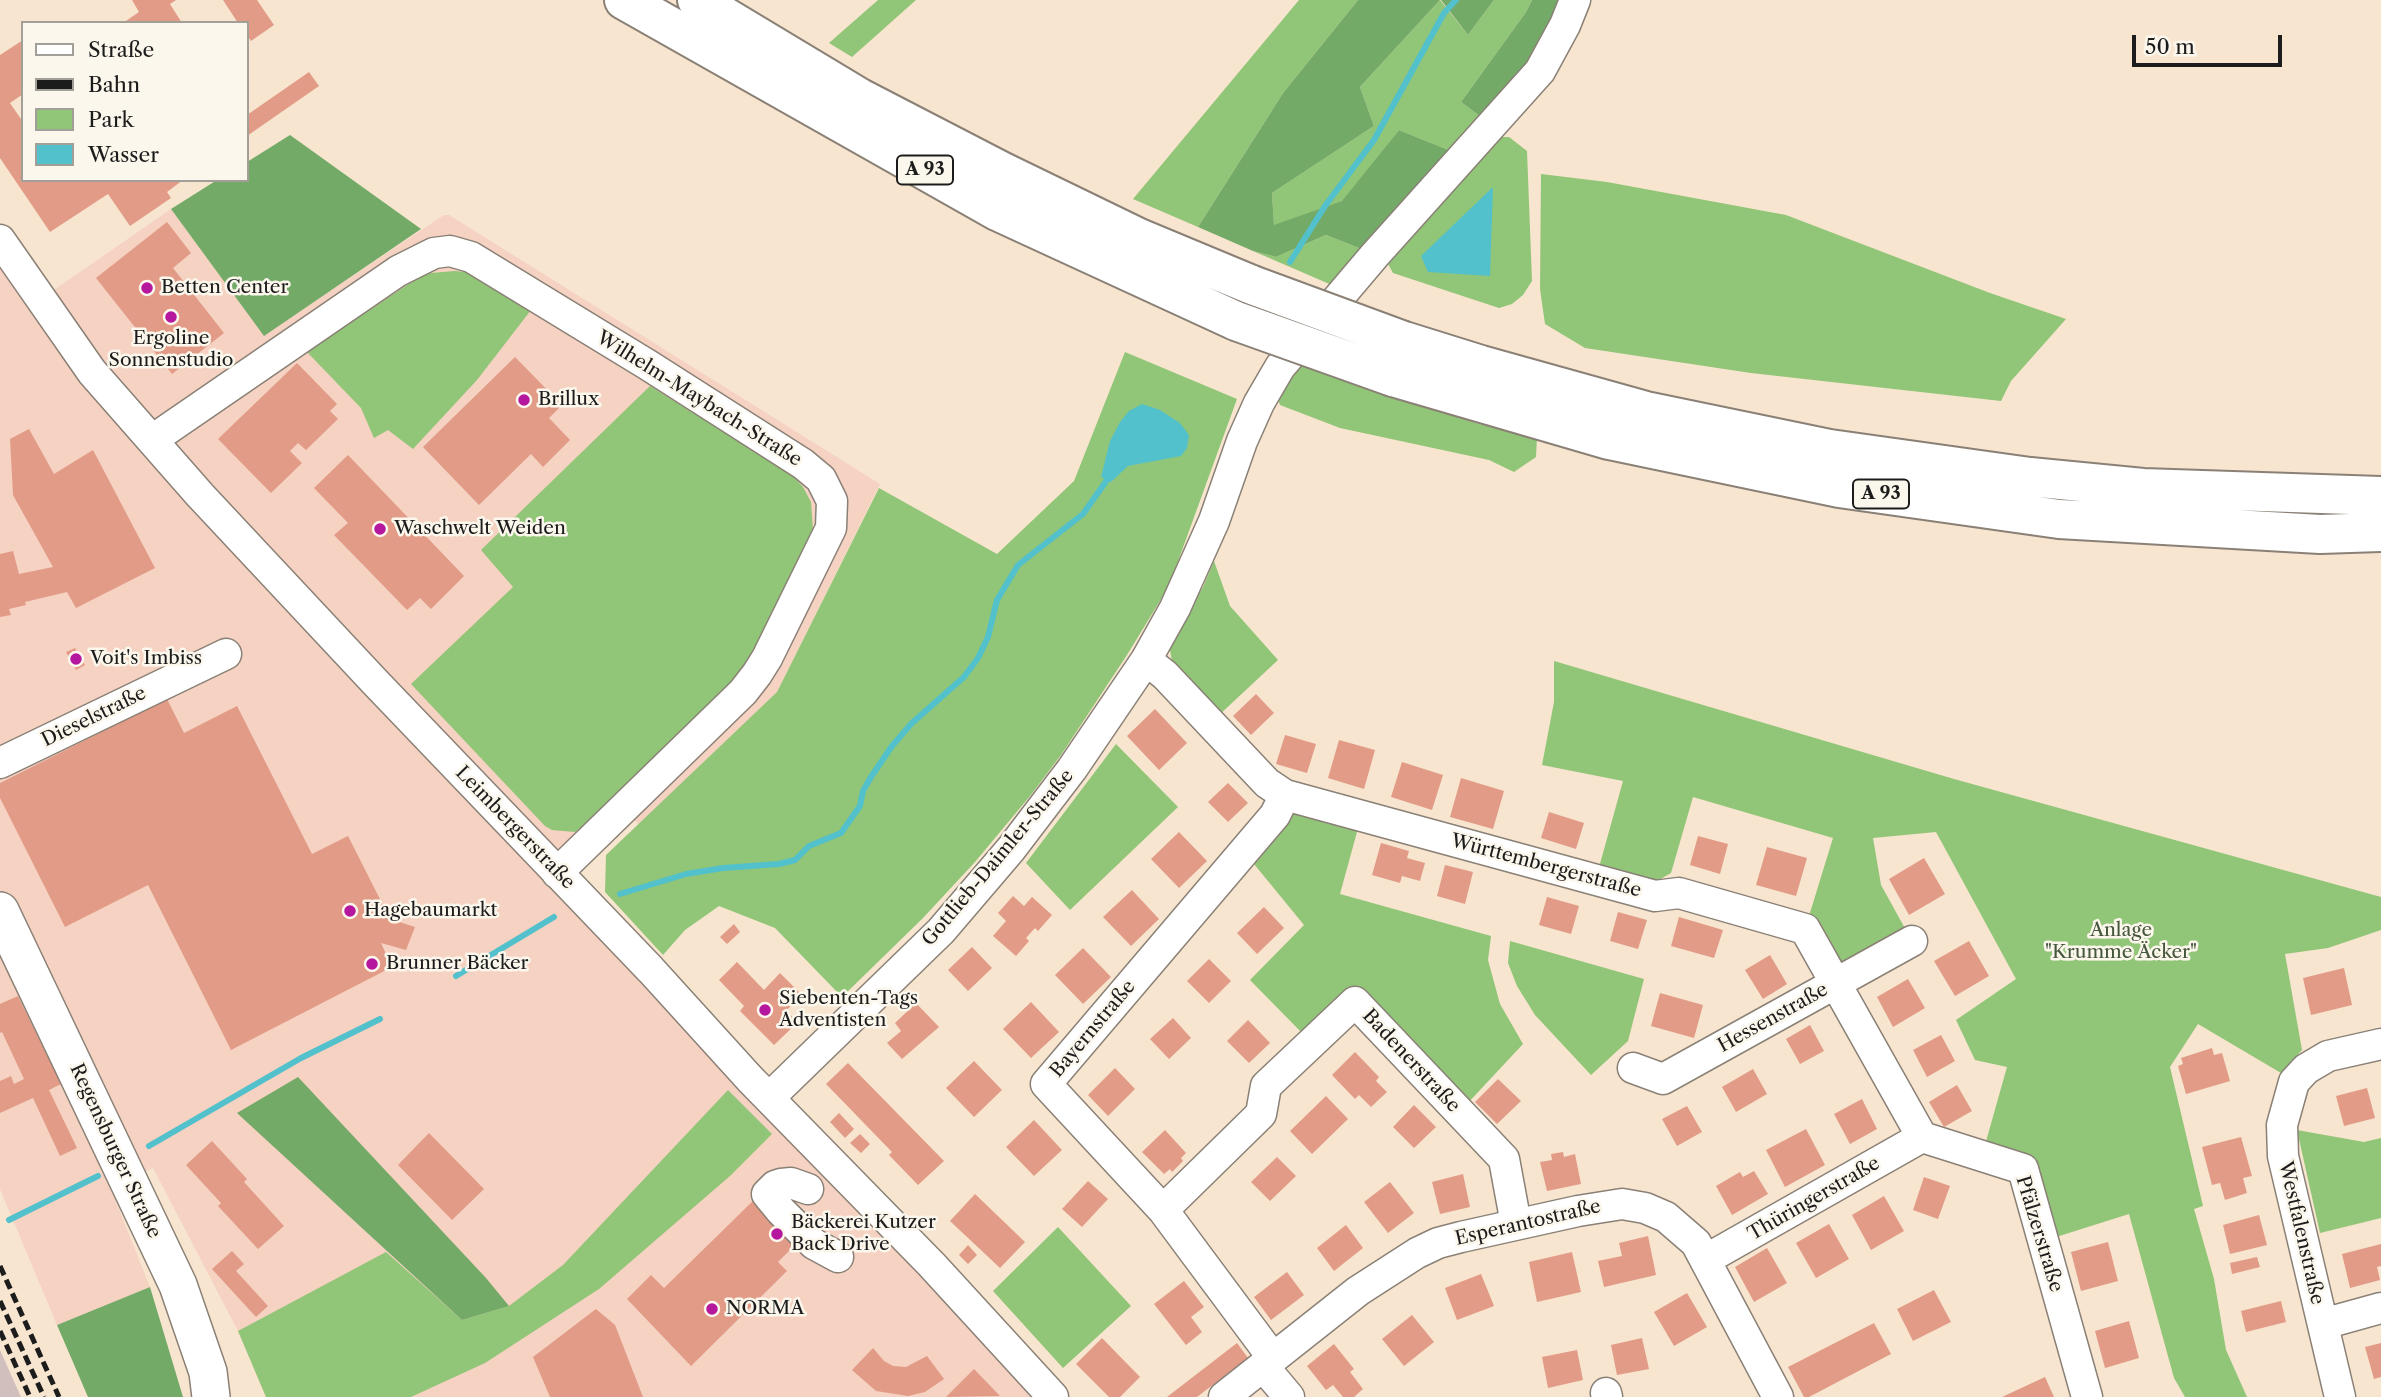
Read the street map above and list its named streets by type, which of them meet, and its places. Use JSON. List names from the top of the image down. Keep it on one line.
{"streets":{"highway":["A 93"],"main road":["Regensburger Straße"],"street":["Wilhelm-Maybach-Straße","Dieselstraße","Leimbergerstraße","Gottlieb-Daimler-Straße","Württembergerstraße","Hessenstraße","Bayernstraße","Badenerstraße","Thüringerstraße","Esperantostraße","Westfalenstraße","Pfälzerstraße"]},"crossings":[["Wilhelm-Maybach-Straße","Leimbergerstraße"],["Leimbergerstraße","Gottlieb-Daimler-Straße"],["Gottlieb-Daimler-Straße","Württembergerstraße"],["Württembergerstraße","Hessenstraße"],["Württembergerstraße","Bayernstraße"],["Württembergerstraße","Thüringerstraße"],["Württembergerstraße","Pfälzerstraße"],["Bayernstraße","Badenerstraße"],["Bayernstraße","Esperantostraße"],["Badenerstraße","Esperantostraße"],["Thüringerstraße","Esperantostraße"],["Thüringerstraße","Pfälzerstraße"]],"parks":["Anlage \"Krumme Äcker\""],"places":["Betten Center","Ergoline Sonnenstudio","Brillux","Waschwelt Weiden","Voit's Imbiss","Hagebaumarkt","Brunner Bäcker","Siebenten-Tags Adventisten","Bäckerei Kutzer Back Drive","NORMA"],"legend":["Straße","Bahn","Park","Wasser"],"scale_bar":"50 m"}
